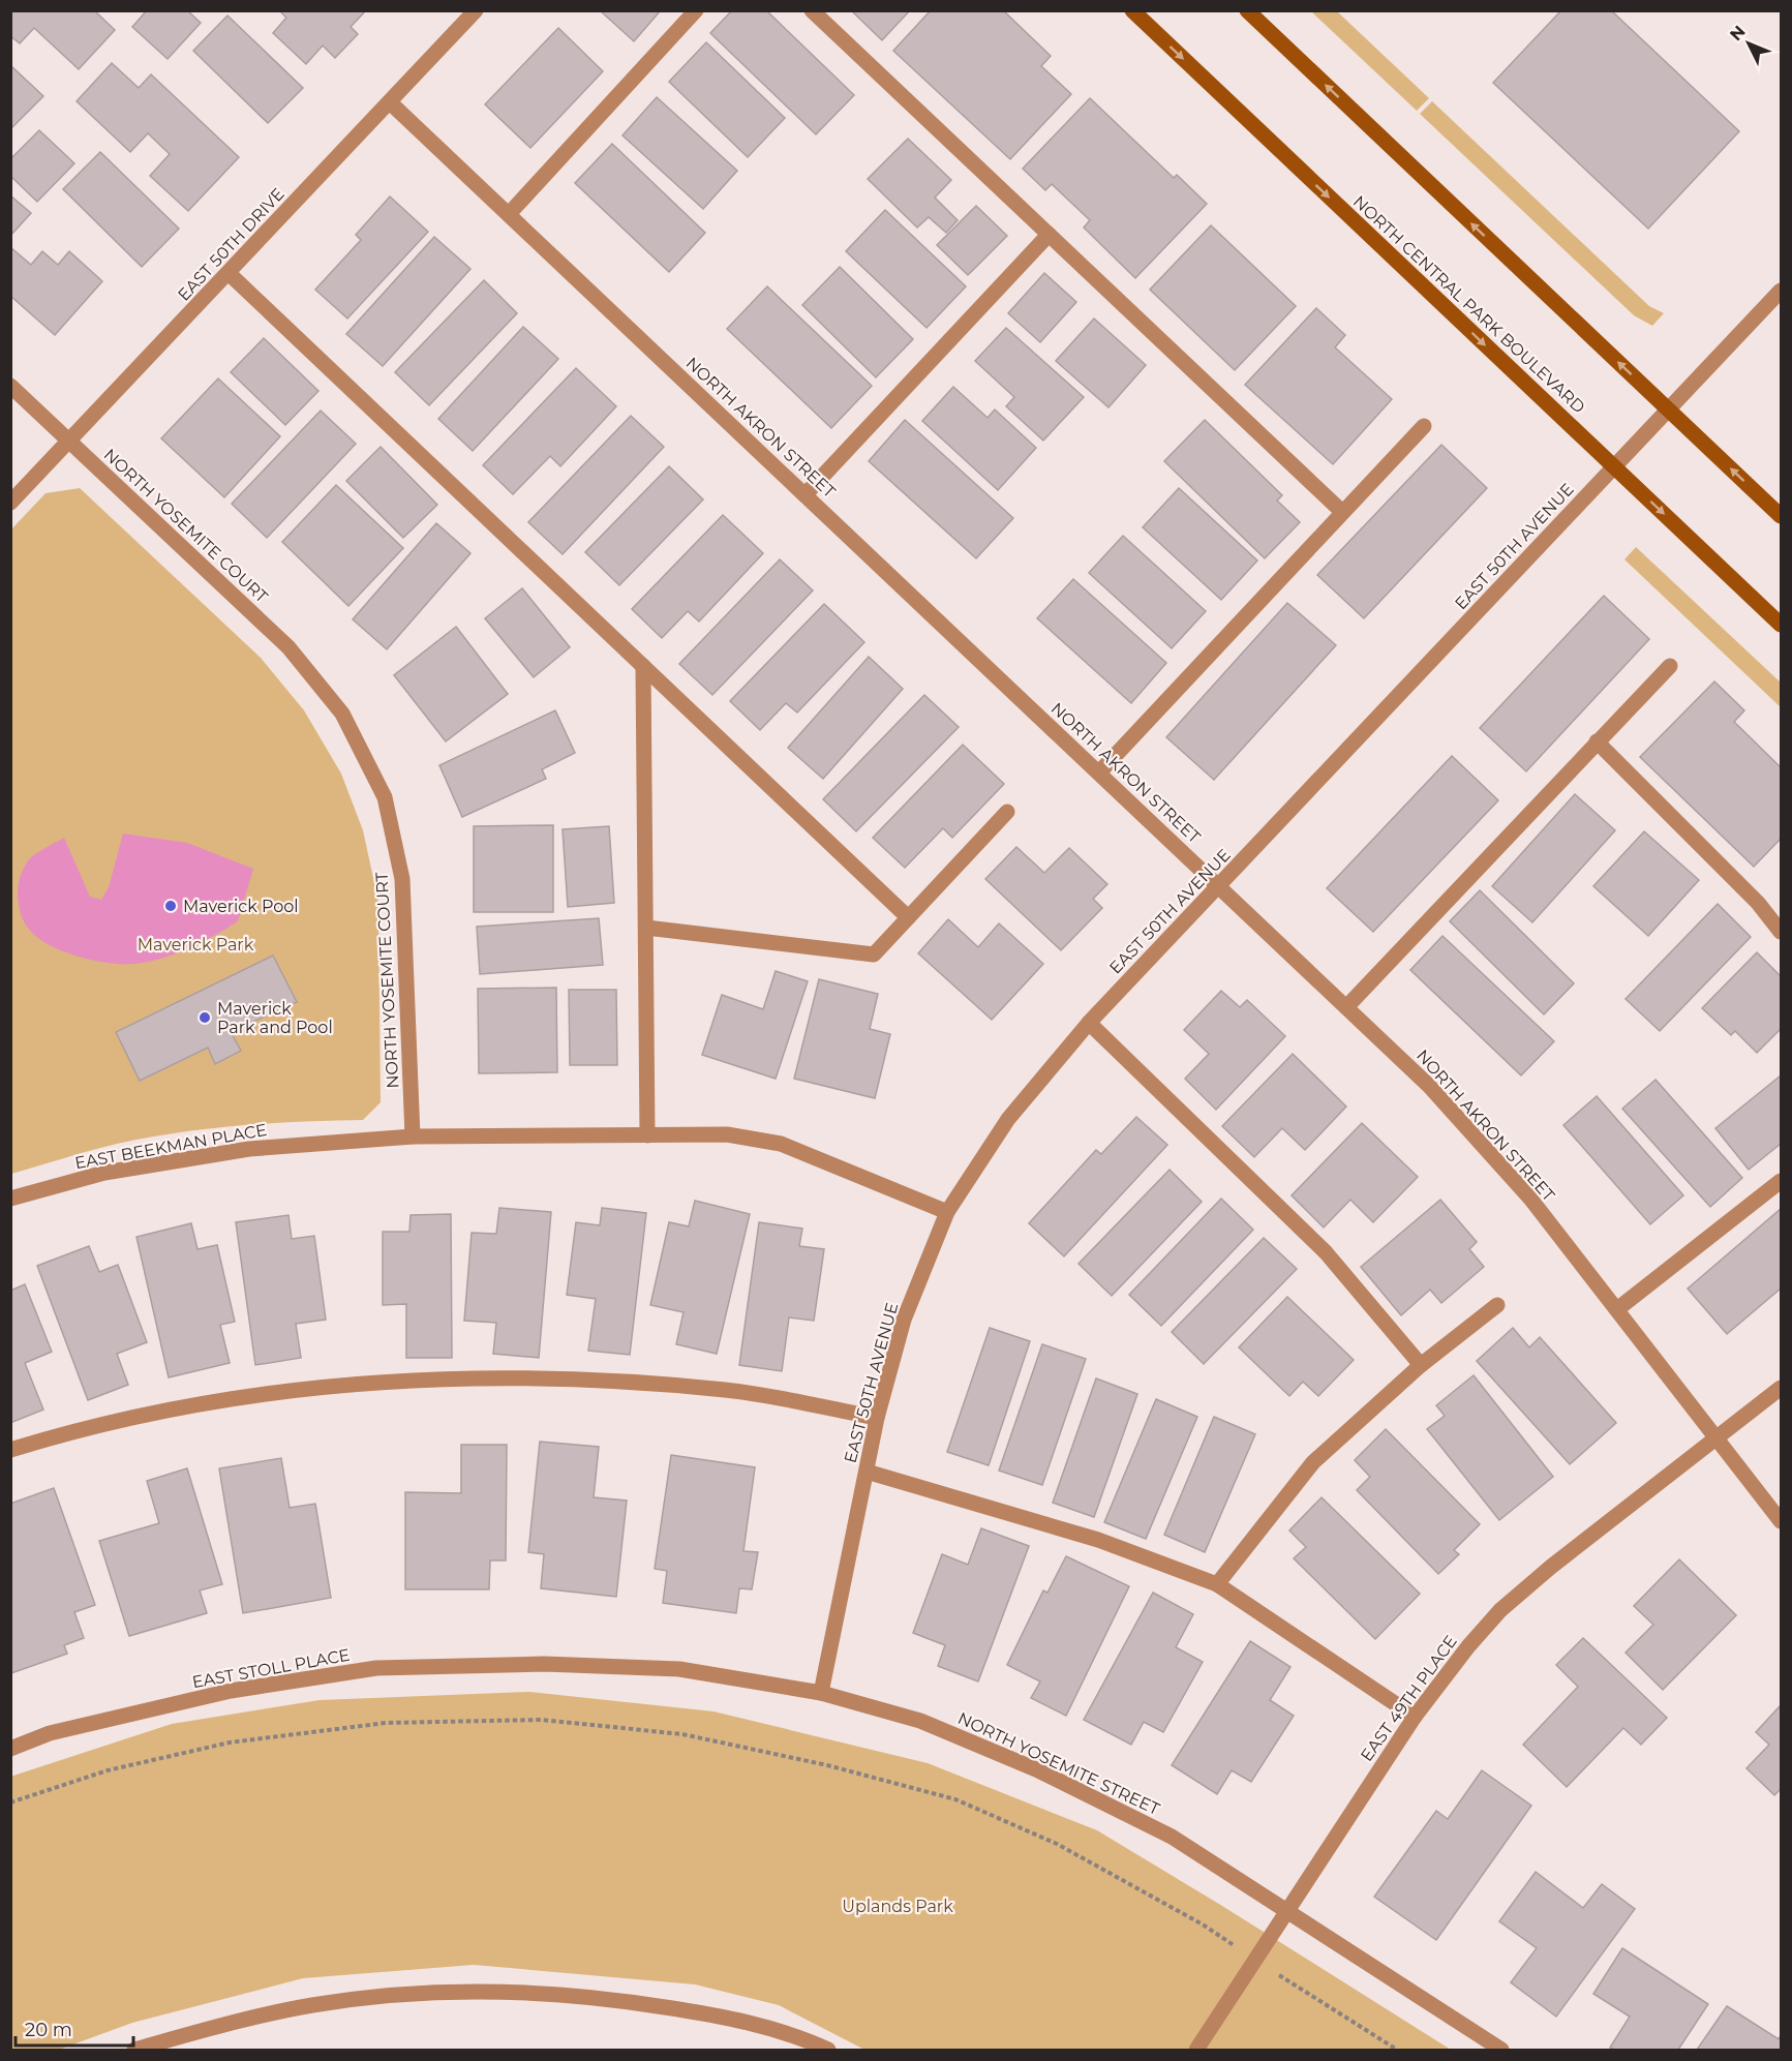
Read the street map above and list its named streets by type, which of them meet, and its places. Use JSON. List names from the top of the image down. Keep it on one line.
{"streets":{"main road":["NORTH CENTRAL PARK BOULEVARD"],"street":["EAST 50TH DRIVE","NORTH AKRON STREET","NORTH YOSEMITE COURT","EAST 50TH AVENUE","EAST BEEKMAN PLACE","EAST STOLL PLACE","EAST 49TH PLACE","NORTH YOSEMITE STREET"]},"crossings":[["EAST 50TH DRIVE","NORTH AKRON STREET"],["EAST 50TH DRIVE","NORTH YOSEMITE COURT"],["NORTH CENTRAL PARK BOULEVARD","EAST 50TH AVENUE"],["NORTH AKRON STREET","EAST 50TH AVENUE"],["NORTH AKRON STREET","EAST 49TH PLACE"],["NORTH YOSEMITE COURT","EAST BEEKMAN PLACE"],["EAST 50TH AVENUE","NORTH YOSEMITE STREET"],["EAST STOLL PLACE","NORTH YOSEMITE STREET"],["EAST 49TH PLACE","NORTH YOSEMITE STREET"]],"parks":["Maverick Park","Uplands Park"],"places":["Maverick Pool","Maverick Park and Pool"],"scale_bar":"20 m","north":"top left"}
